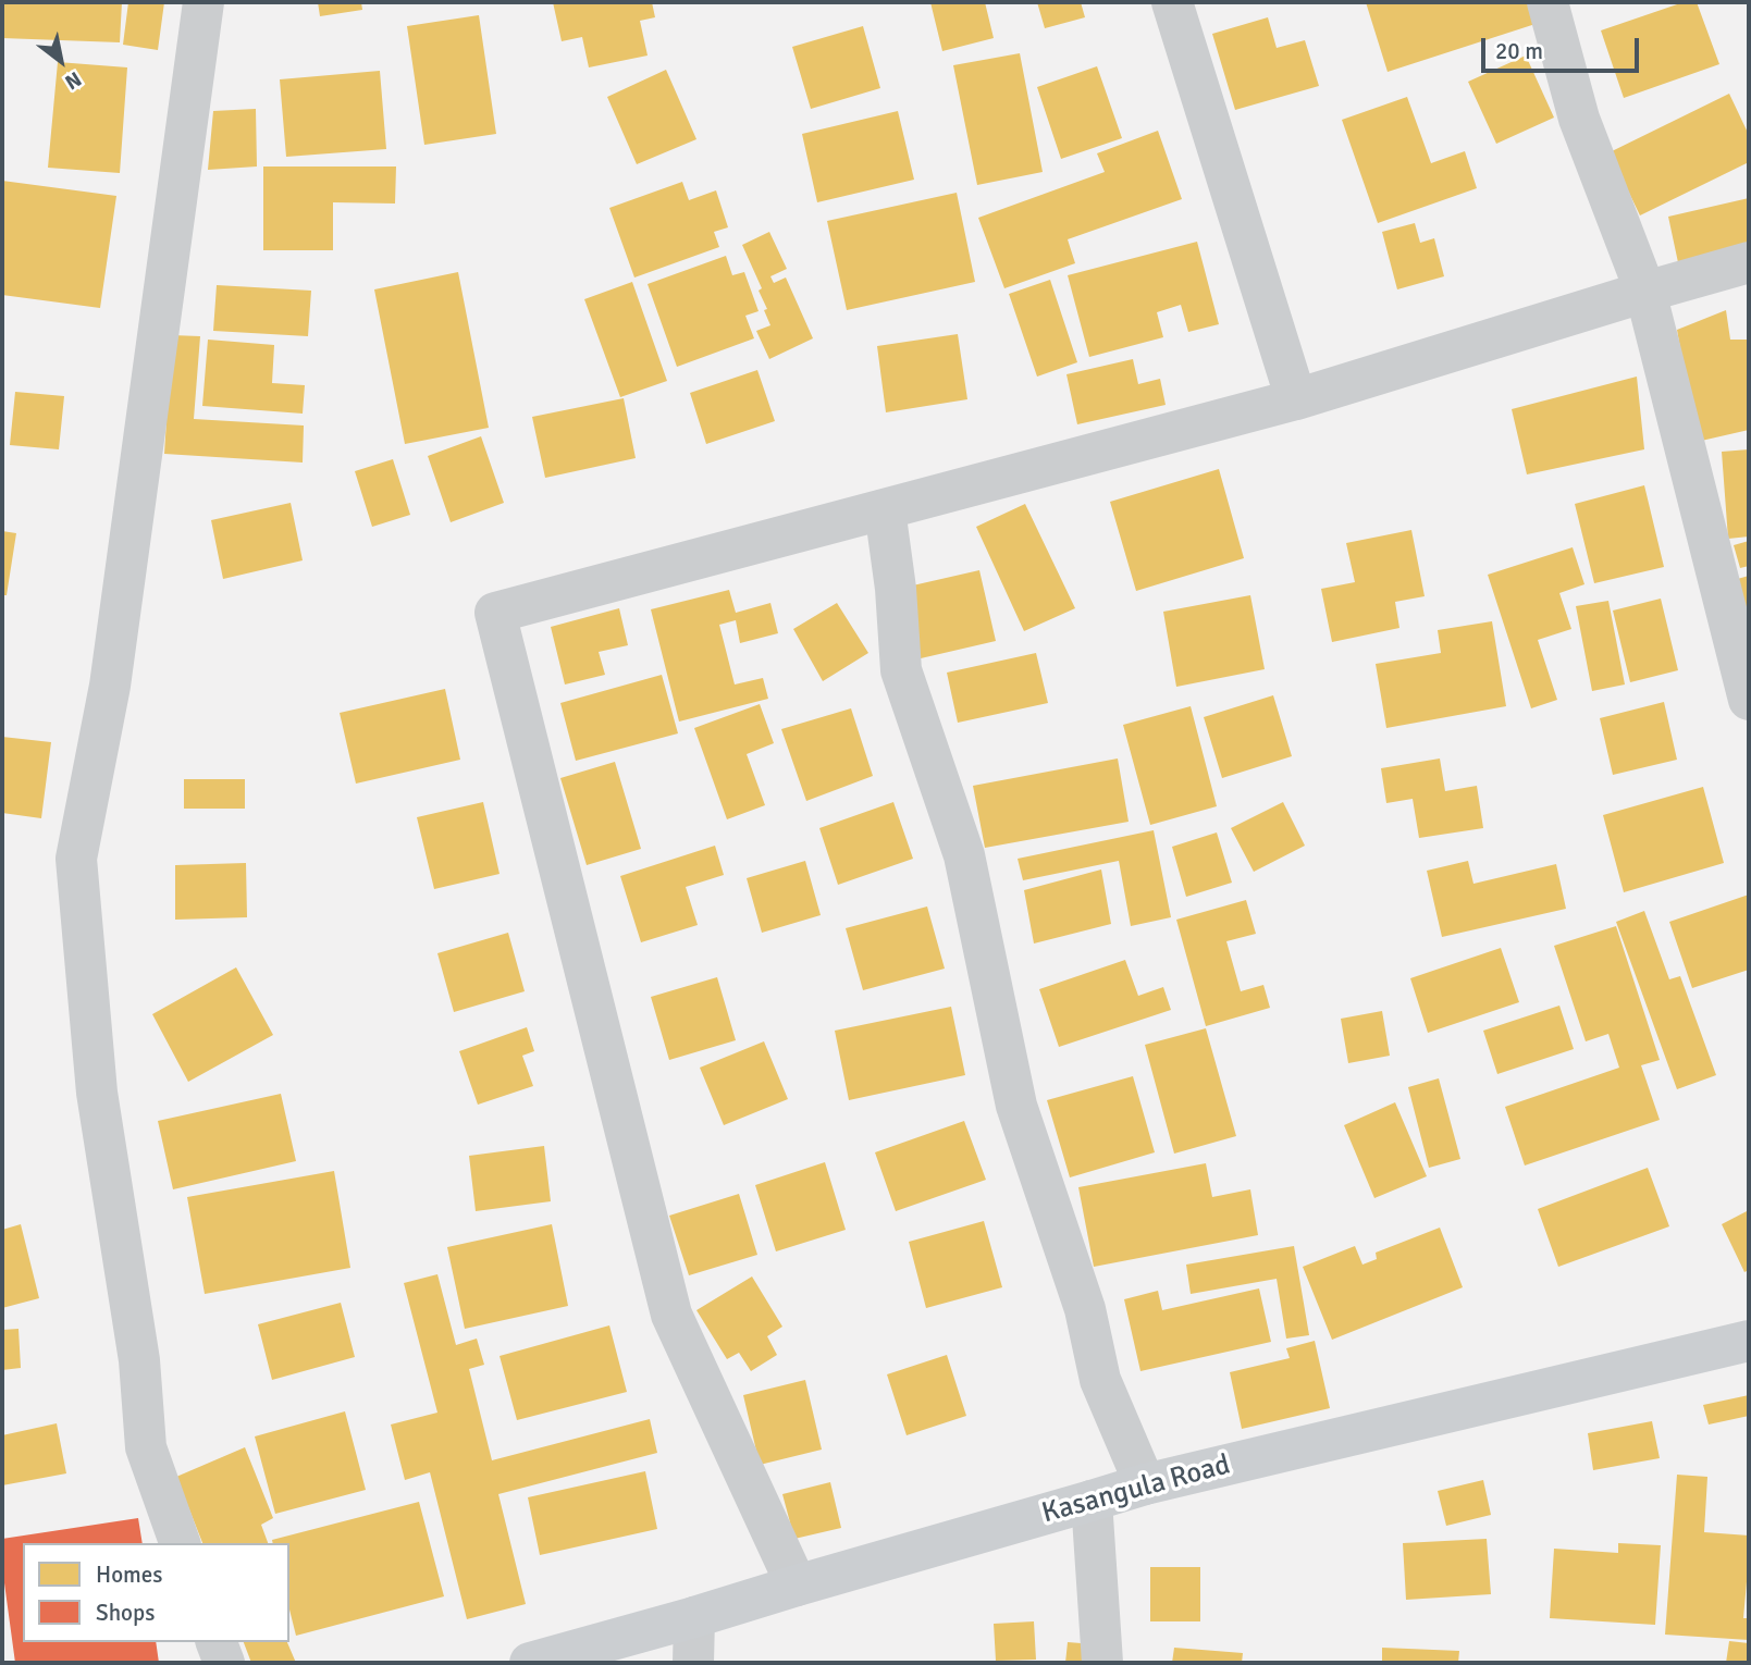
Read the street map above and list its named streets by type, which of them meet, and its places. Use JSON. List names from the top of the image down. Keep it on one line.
{"streets":{"main road":["Kasangula Road"]},"legend":["Homes","Shops"],"scale_bar":"20 m","north":"bottom right"}
